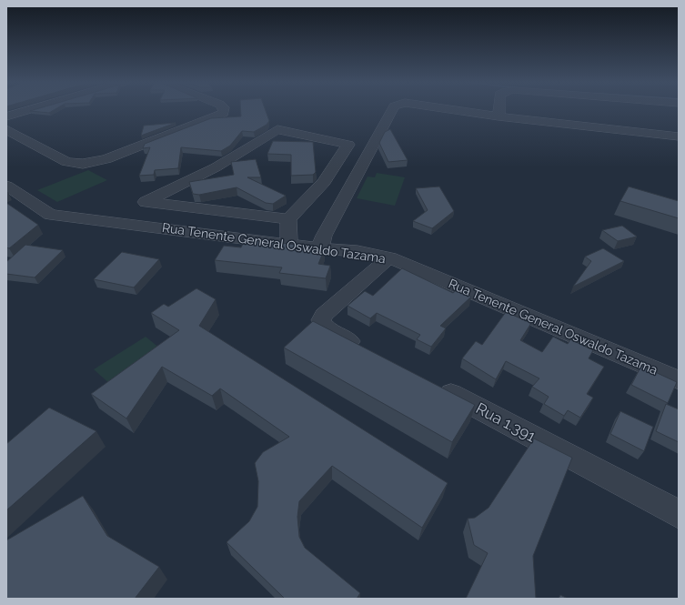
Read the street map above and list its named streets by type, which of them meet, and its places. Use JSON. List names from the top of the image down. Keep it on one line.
{"streets":{"street":["Rua Tenente General Oswaldo Tazama","Rua 1.391"]}}
